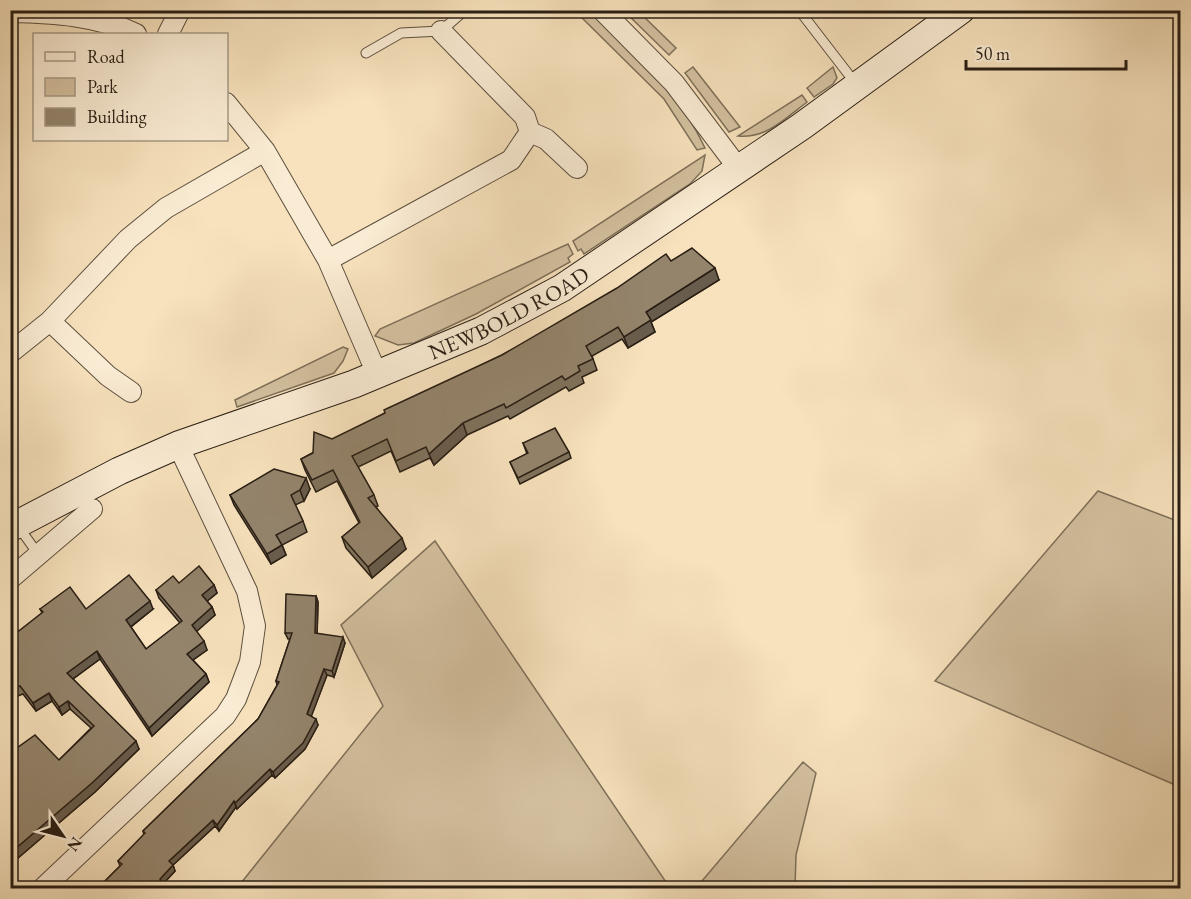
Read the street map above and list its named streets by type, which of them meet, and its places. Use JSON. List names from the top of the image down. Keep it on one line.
{"streets":{"main road":["NEWBOLD ROAD"]},"legend":["Road","Park","Building"],"scale_bar":"50 m","north":"bottom right"}
